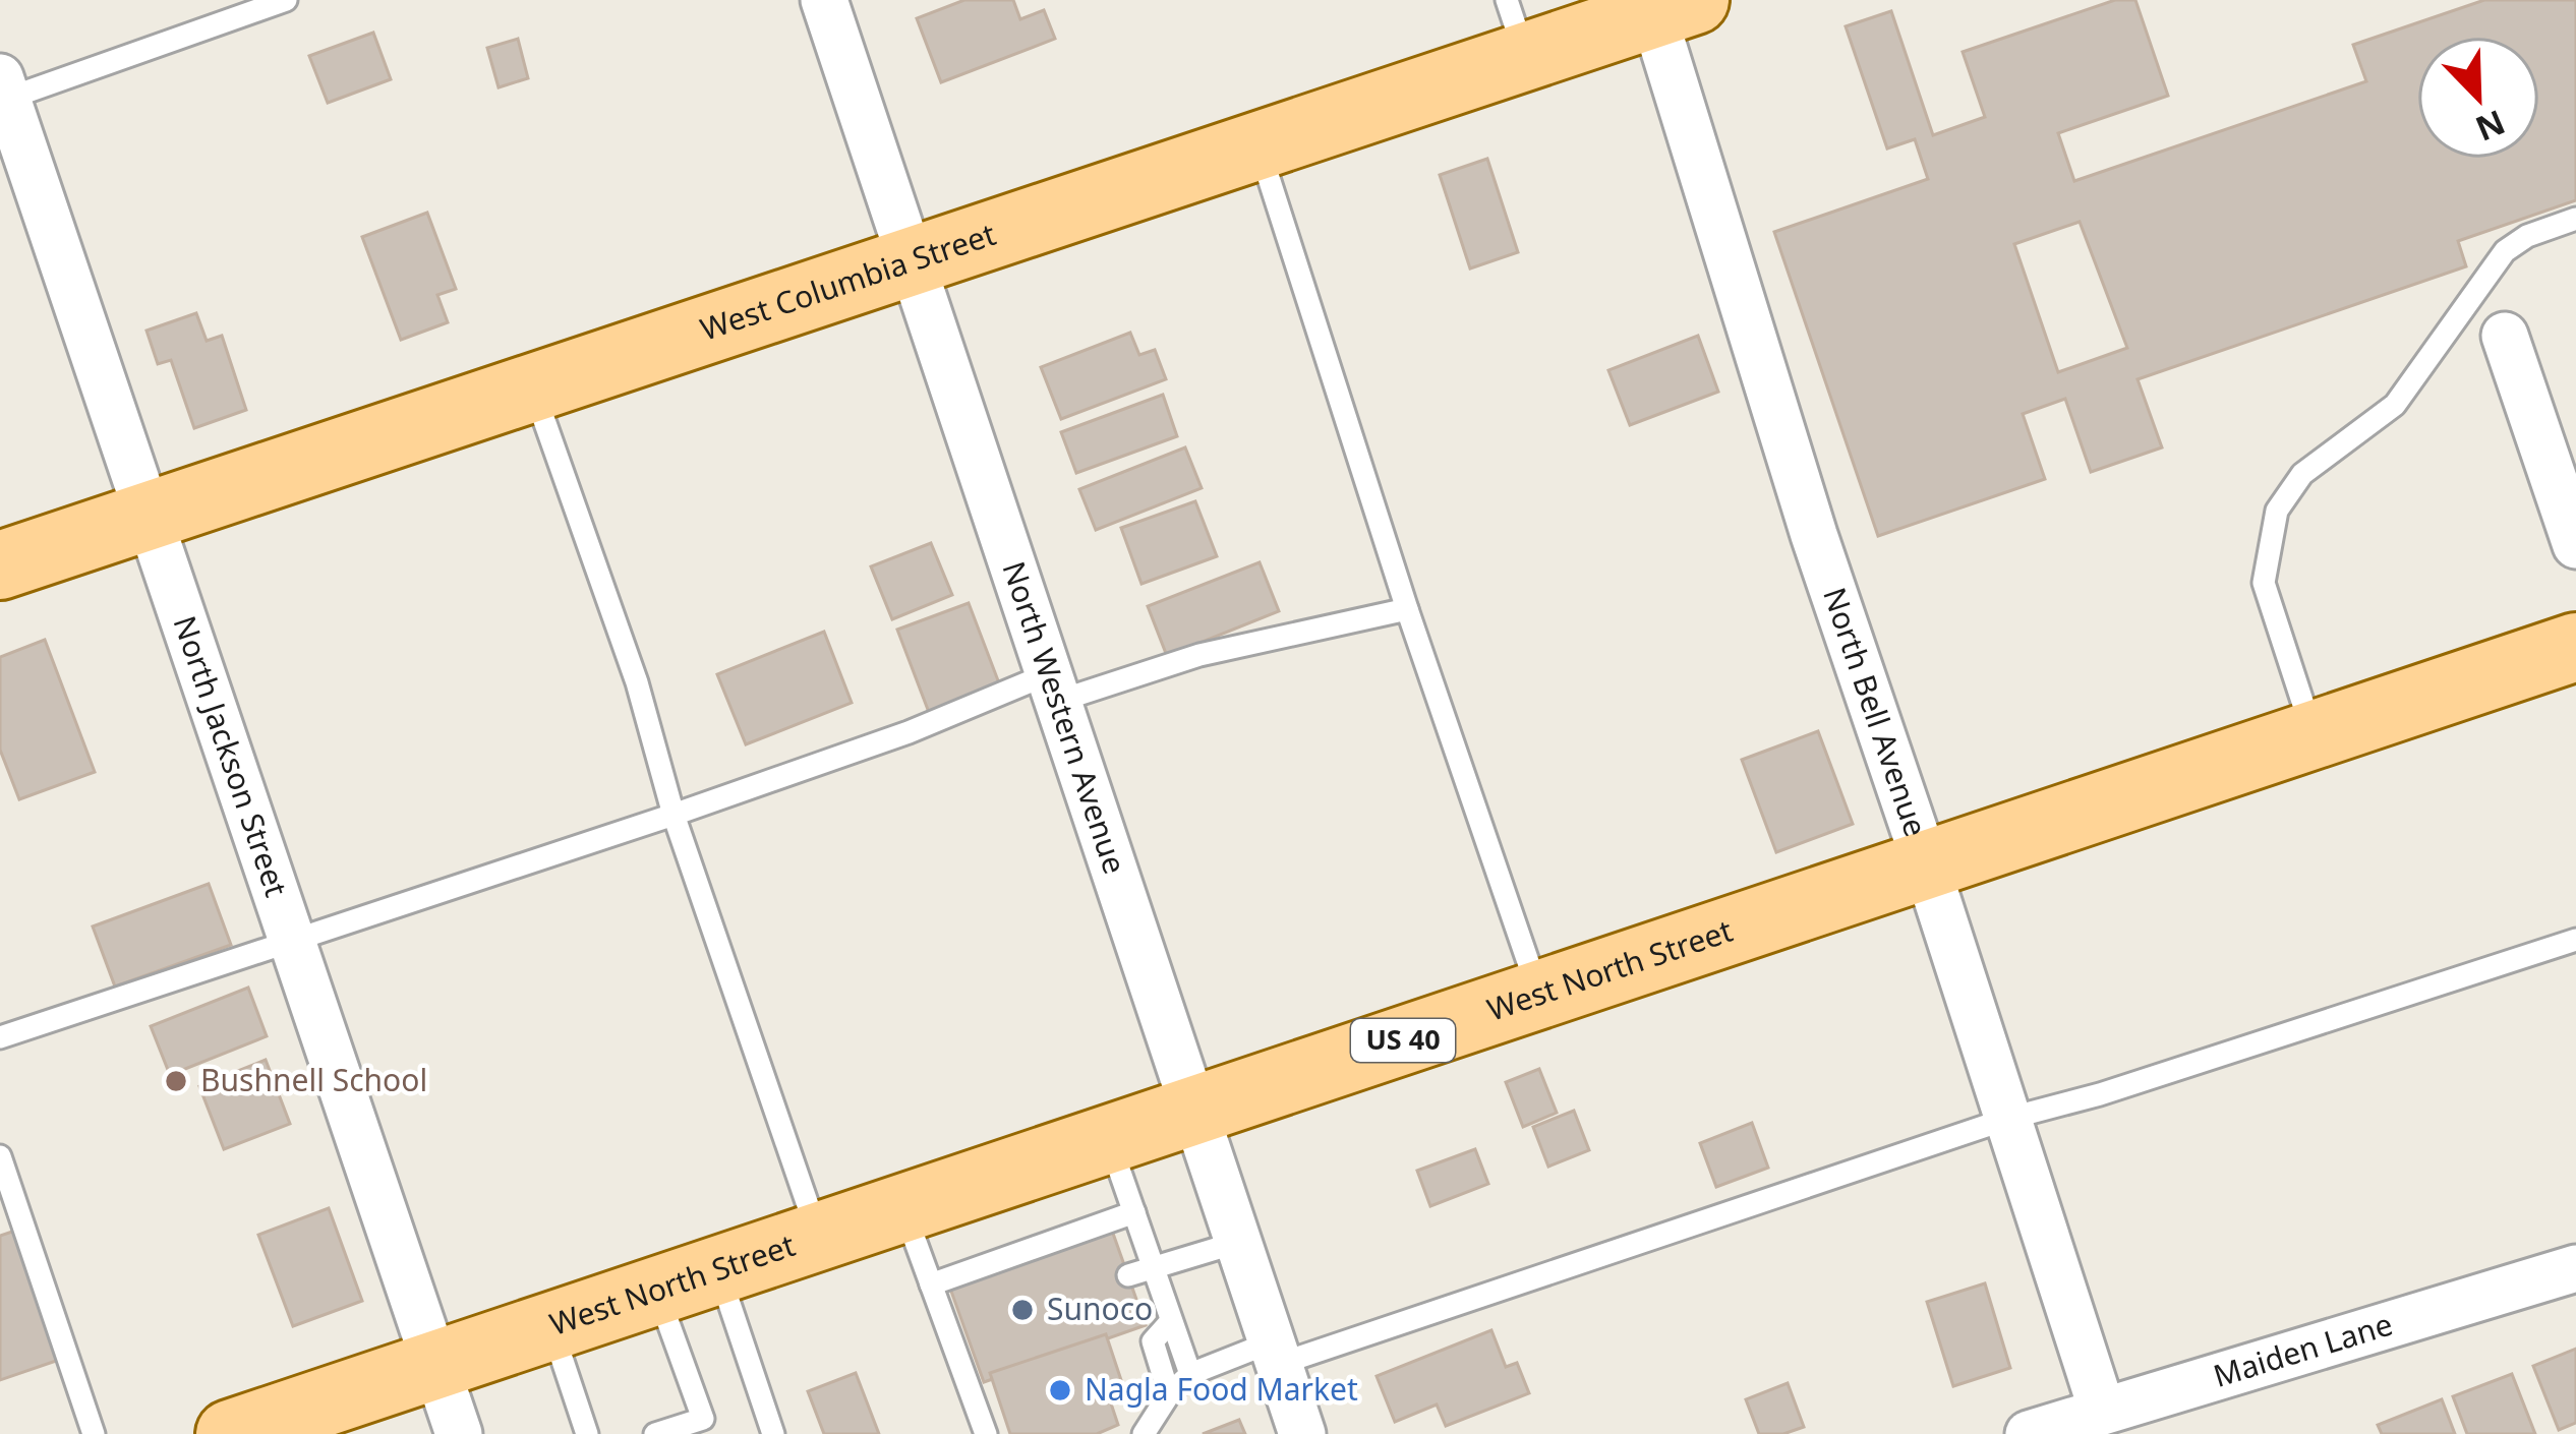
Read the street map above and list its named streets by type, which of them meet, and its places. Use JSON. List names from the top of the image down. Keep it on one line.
{"streets":{"main road":["West Columbia Street","West North Street","US 40"],"street":["North Bell Avenue","North Western Avenue","North Jackson Street","Maiden Lane"]},"crossings":[["West Columbia Street","North Bell Avenue"],["West Columbia Street","North Western Avenue"],["West Columbia Street","North Jackson Street"],["North Bell Avenue","West North Street"],["North Bell Avenue","Maiden Lane"],["North Western Avenue","West North Street"],["North Jackson Street","West North Street"]],"places":["Bushnell School","Sunoco","Nagla Food Market"],"north":"bottom right"}
